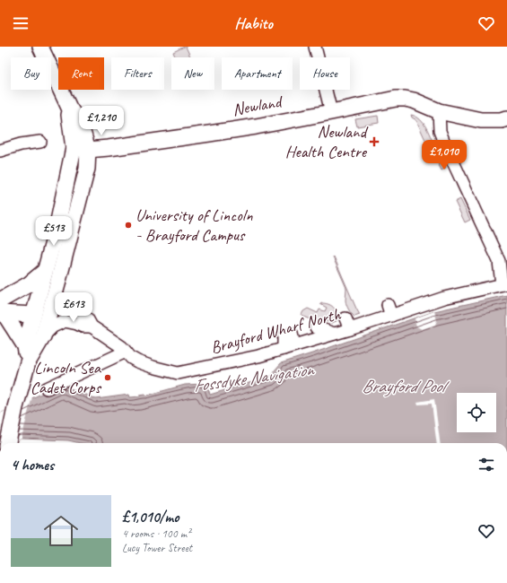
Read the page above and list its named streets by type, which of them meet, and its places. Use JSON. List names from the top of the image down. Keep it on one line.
{"streets":{"main road":["Newland"],"street":["Brayford Wharf North"]},"water":["Fossdyke Navigation","Brayford Pool"],"places":{"health":["Newland Health Centre"],"other":["University of Lincoln - Brayford Campus","Lincoln Sea Cadet Corps"]},"page":{"header":"Habito","chip":["Buy","Rent","Filters","New","Apartment","House"],"price":["£1,210","£1,010","£513","£613"],"heading":"4 homes","list":[{"name":"£1,010/mo","note":"4 rooms · 100 m² · Lucy Tower Street"}]}}
